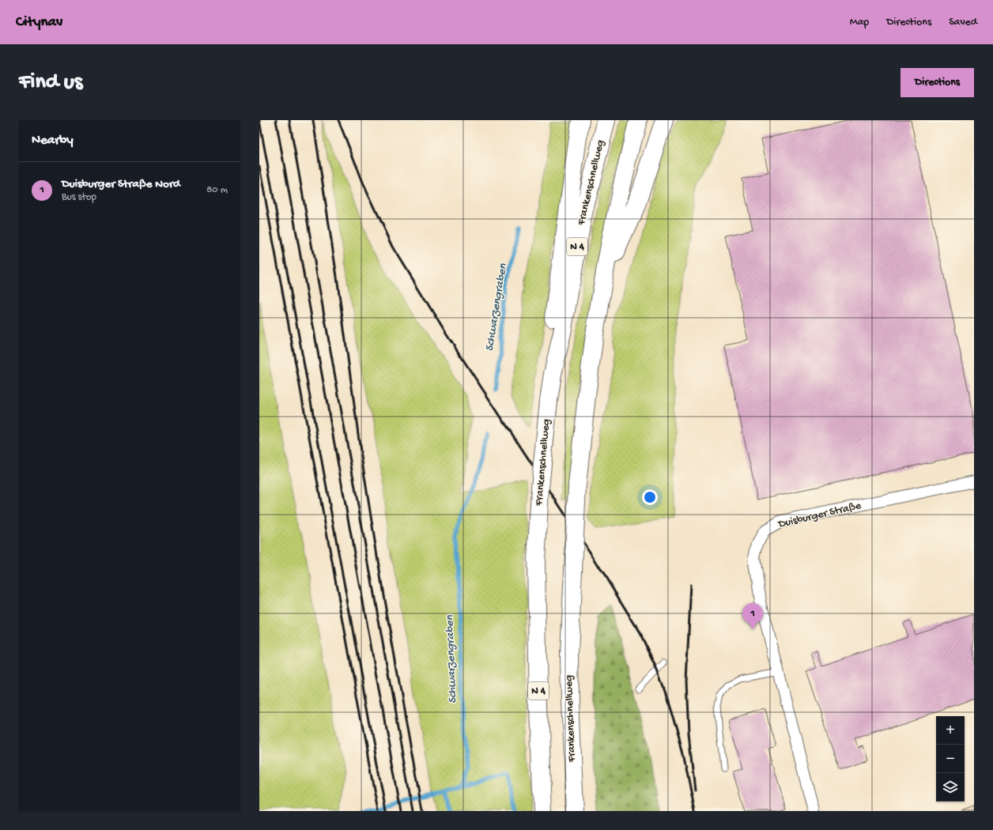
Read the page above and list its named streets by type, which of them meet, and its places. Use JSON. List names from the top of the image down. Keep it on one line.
{"streets":{"highway":["Frankenschnellweg","N 4"],"street":["Duisburger Straße"]},"water":["Schwarzengraben"],"page":{"header":"Citynav","nav":["Map","Directions","Saved"],"buttons":"Directions","title":"Find us","heading":"Nearby","list":[{"mark":"1","name":"Duisburger Straße Nord","note":"Bus stop","value":"80 m"}],"pins":"1","map_buttons":["+","−"]}}
